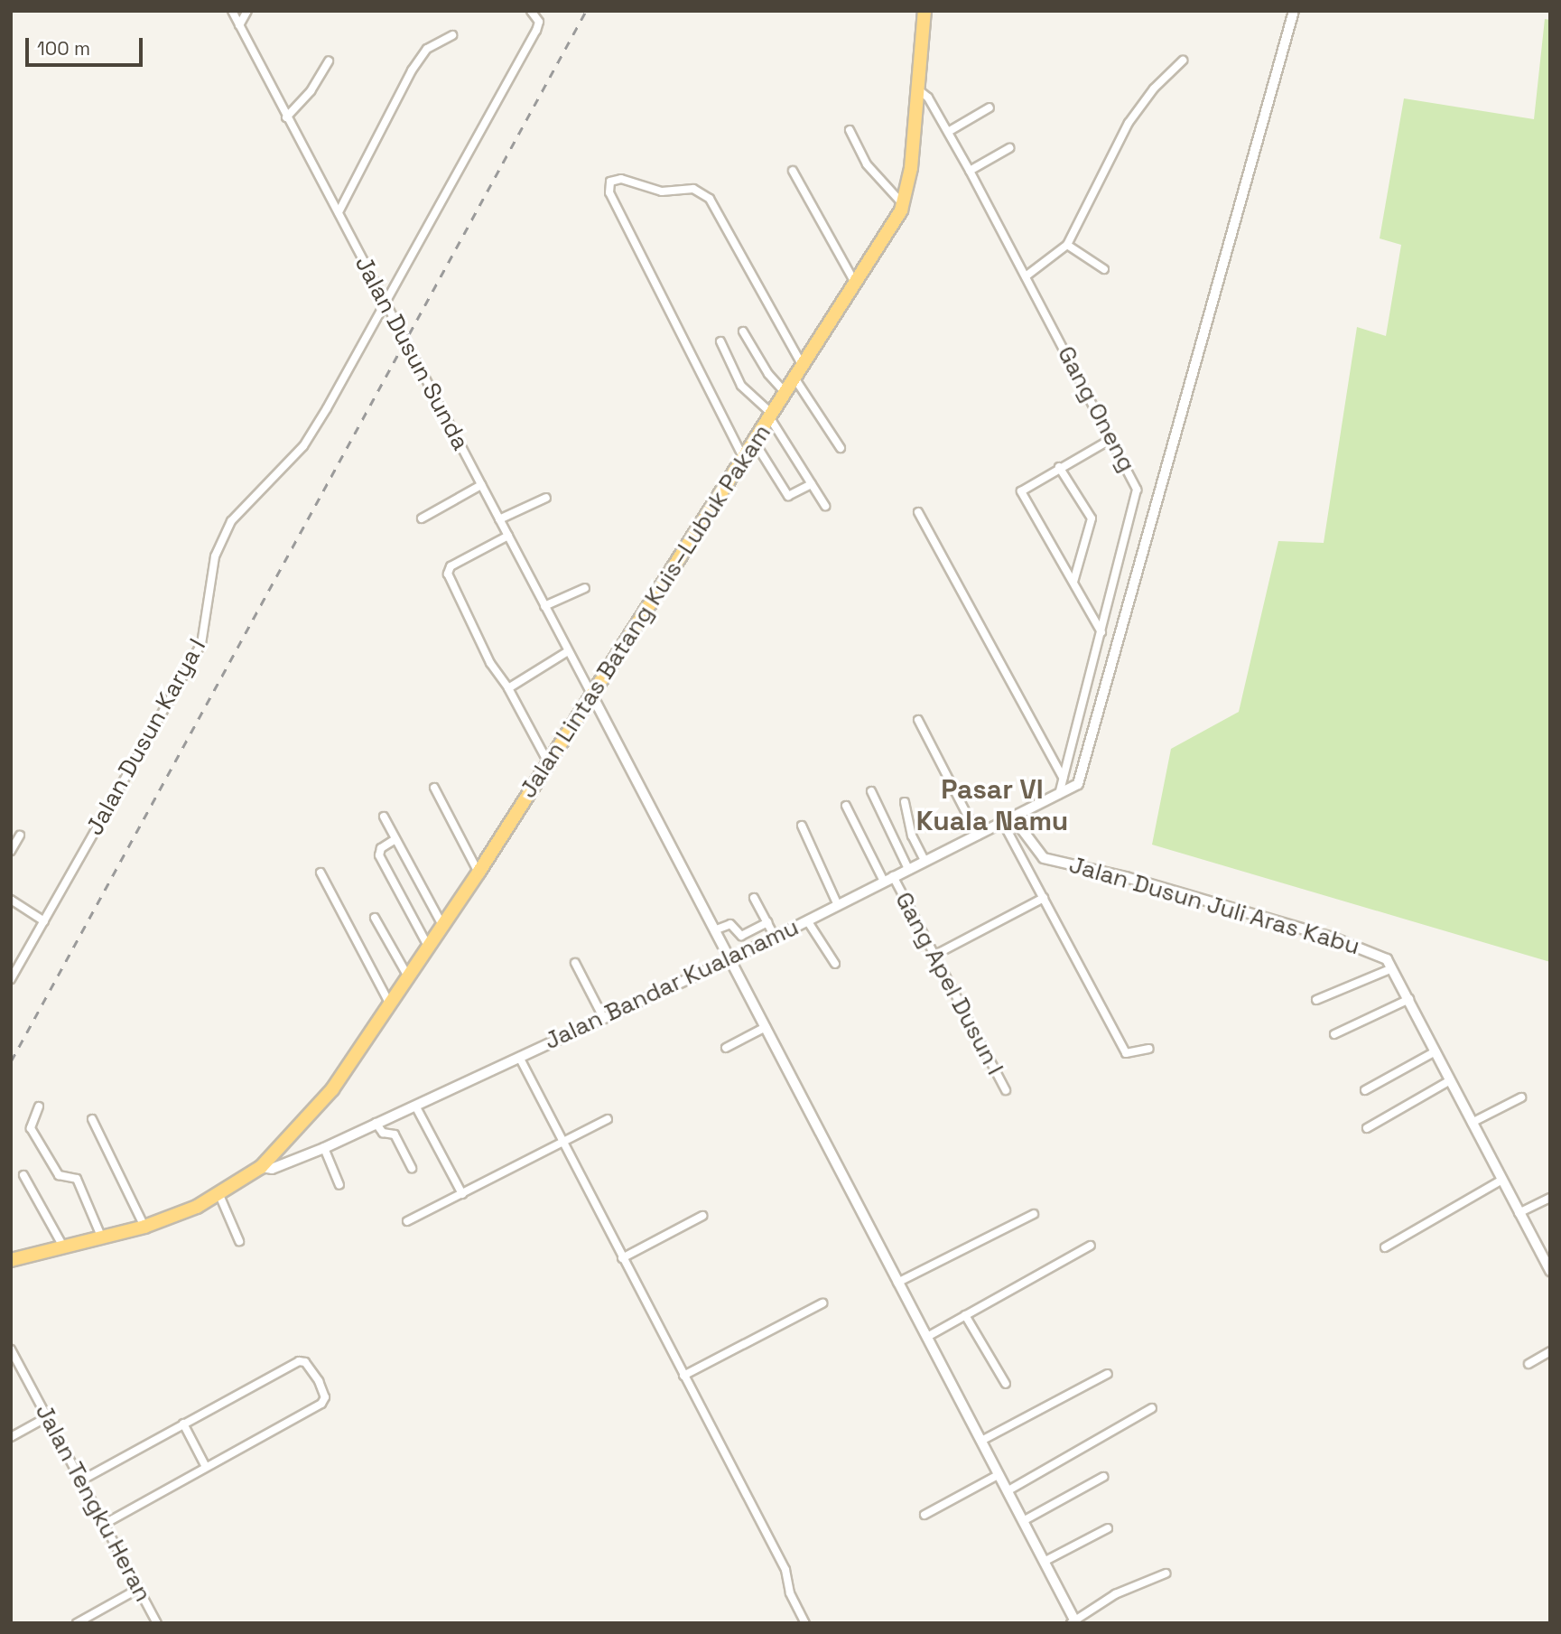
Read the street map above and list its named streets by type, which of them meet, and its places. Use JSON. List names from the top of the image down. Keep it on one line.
{"streets":{"highway":["Jalan Lintas Batang Kuis–Lubuk Pakam"],"street":["Jalan Dusun Sunda","Gang Oneng","Jalan Dusun Karya I","Jalan Dusun Juli Aras Kabu","Gang Apel Dusun I","Jalan Bandar Kualanamu","Jalan Tengku Heran"]},"crossings":[["Jalan Dusun Sunda","Jalan Lintas Batang Kuis–Lubuk Pakam"],["Jalan Dusun Sunda","Jalan Dusun Karya I"],["Gang Oneng","Jalan Lintas Batang Kuis–Lubuk Pakam"],["Gang Oneng","Jalan Bandar Kualanamu"],["Jalan Lintas Batang Kuis–Lubuk Pakam","Jalan Bandar Kualanamu"],["Jalan Dusun Juli Aras Kabu","Jalan Bandar Kualanamu"],["Gang Apel Dusun I","Jalan Bandar Kualanamu"]],"districts":["Pasar VI Kuala Namu"],"scale_bar":"100 m"}
